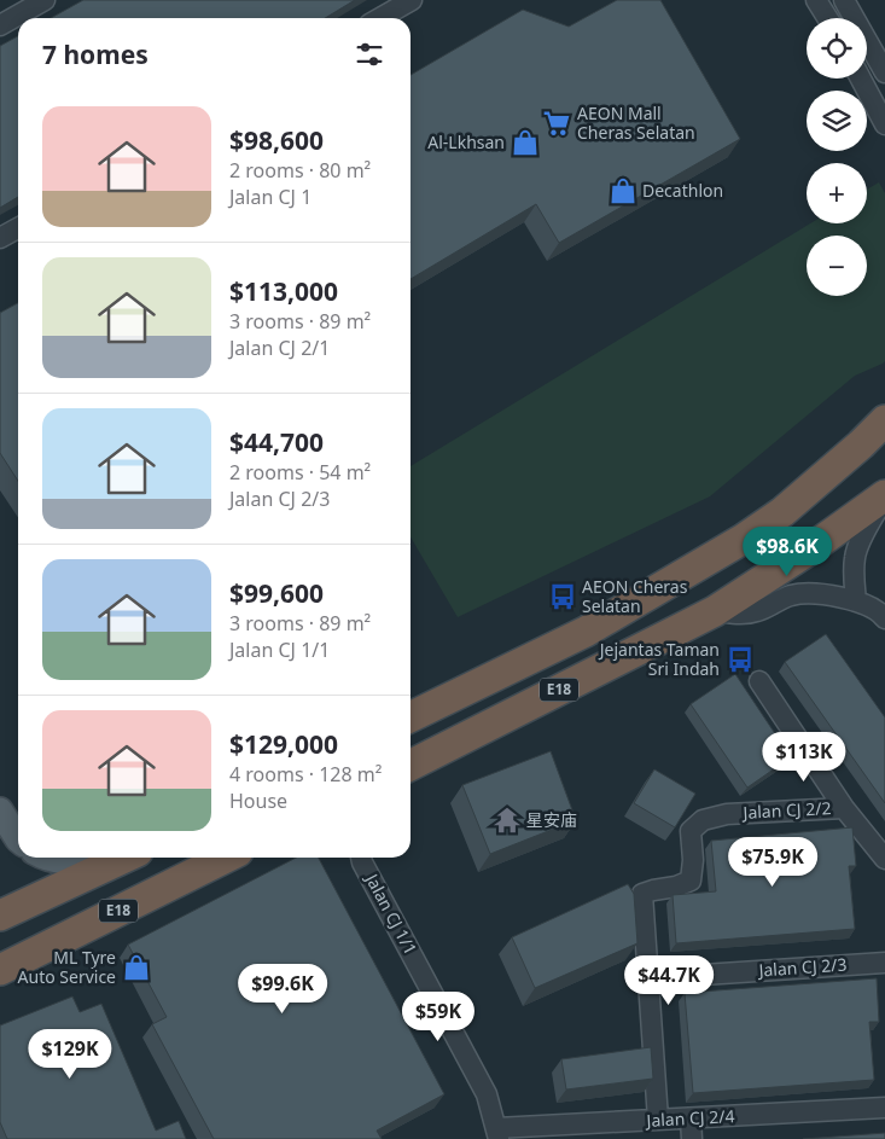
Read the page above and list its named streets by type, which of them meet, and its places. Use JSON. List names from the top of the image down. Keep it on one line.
{"streets":{"highway":["E18"],"street":["Jalan CJ 2/2","Jalan CJ 1/1","Jalan CJ 2/3","Jalan CJ 2/4"]},"crossings":[["Jalan CJ 2/2","Jalan CJ 2/3"],["Jalan CJ 1/1","Jalan CJ 2/4"]],"places":{"supermarket":["AEON Mall Cheras Selatan"],"shop":["Al-Lkhsan","Decathlon","ML Tyre Auto Service"],"bus stop":["AEON Cheras Selatan","Jejantas Taman Sri Indah"],"temple":["星安庙"]},"page":{"map_buttons":["+","−"],"heading":"7 homes","list":[{"name":"$98,600","note":"2 rooms · 80 m² · Jalan CJ 1"},{"name":"$113,000","note":"3 rooms · 89 m² · Jalan CJ 2/1"},{"name":"$44,700","note":"2 rooms · 54 m² · Jalan CJ 2/3"},{"name":"$99,600","note":"3 rooms · 89 m² · Jalan CJ 1/1"},{"name":"$129,000","note":"4 rooms · 128 m² · House"}],"price":["$98.6K","$113K","$75.9K","$44.7K","$99.6K","$59K","$129K"]}}
